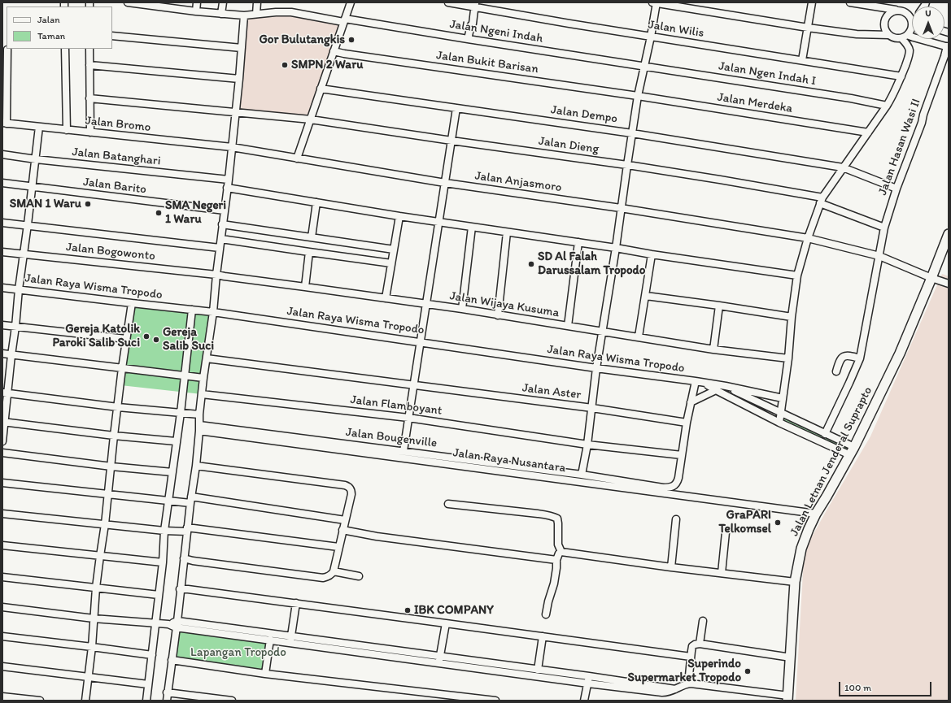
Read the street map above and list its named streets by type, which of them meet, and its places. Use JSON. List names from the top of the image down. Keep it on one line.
{"streets":{"main road":["Jalan Letnan Jenderal Suprapto"],"street":["Jalan Wilis","Jalan Ngeni Indah","Jalan Bukit Barisan","Jalan Ngen Indah I","Jalan Merdeka","Jalan Dempo","Jalan Bromo","Jalan Dieng","Jalan Hasan Wasi II","Jalan Batanghari","Jalan Anjasmoro","Jalan Barito","Jalan Bogowonto","Jalan Raya Wisma Tropodo","Jalan Wijaya Kusuma","Jalan Aster","Jalan Flamboyant","Jalan Bougenville","Jalan Raya Nusantara"]},"crossings":[["Jalan Ngeni Indah","Jalan Ngen Indah I"],["Jalan Bukit Barisan","Jalan Merdeka"],["Jalan Dempo","Jalan Hasan Wasi II"],["Jalan Bromo","Jalan Anjasmoro"],["Jalan Dieng","Jalan Hasan Wasi II"],["Jalan Hasan Wasi II","Jalan Anjasmoro"],["Jalan Anjasmoro","Jalan Letnan Jenderal Suprapto"],["Jalan Bogowonto","Jalan Wijaya Kusuma"],["Jalan Flamboyant","Jalan Bougenville"],["Jalan Bougenville","Jalan Raya Nusantara"],["Jalan Raya Nusantara","Jalan Letnan Jenderal Suprapto"]],"parks":["Lapangan Tropodo"],"places":["Gor Bulutangkis","SMPN 2 Waru","SMAN 1 Waru","SMA Negeri 1 Waru","SD Al Falah Darussalam Tropodo","Gereja Katolik Paroki Salib Suci","Gereja Salib Suci","GraPARI Telkomsel","IBK COMPANY","Superindo Supermarket Tropodo"],"legend":["Jalan","Taman"],"scale_bar":"100 m","north":"top"}
